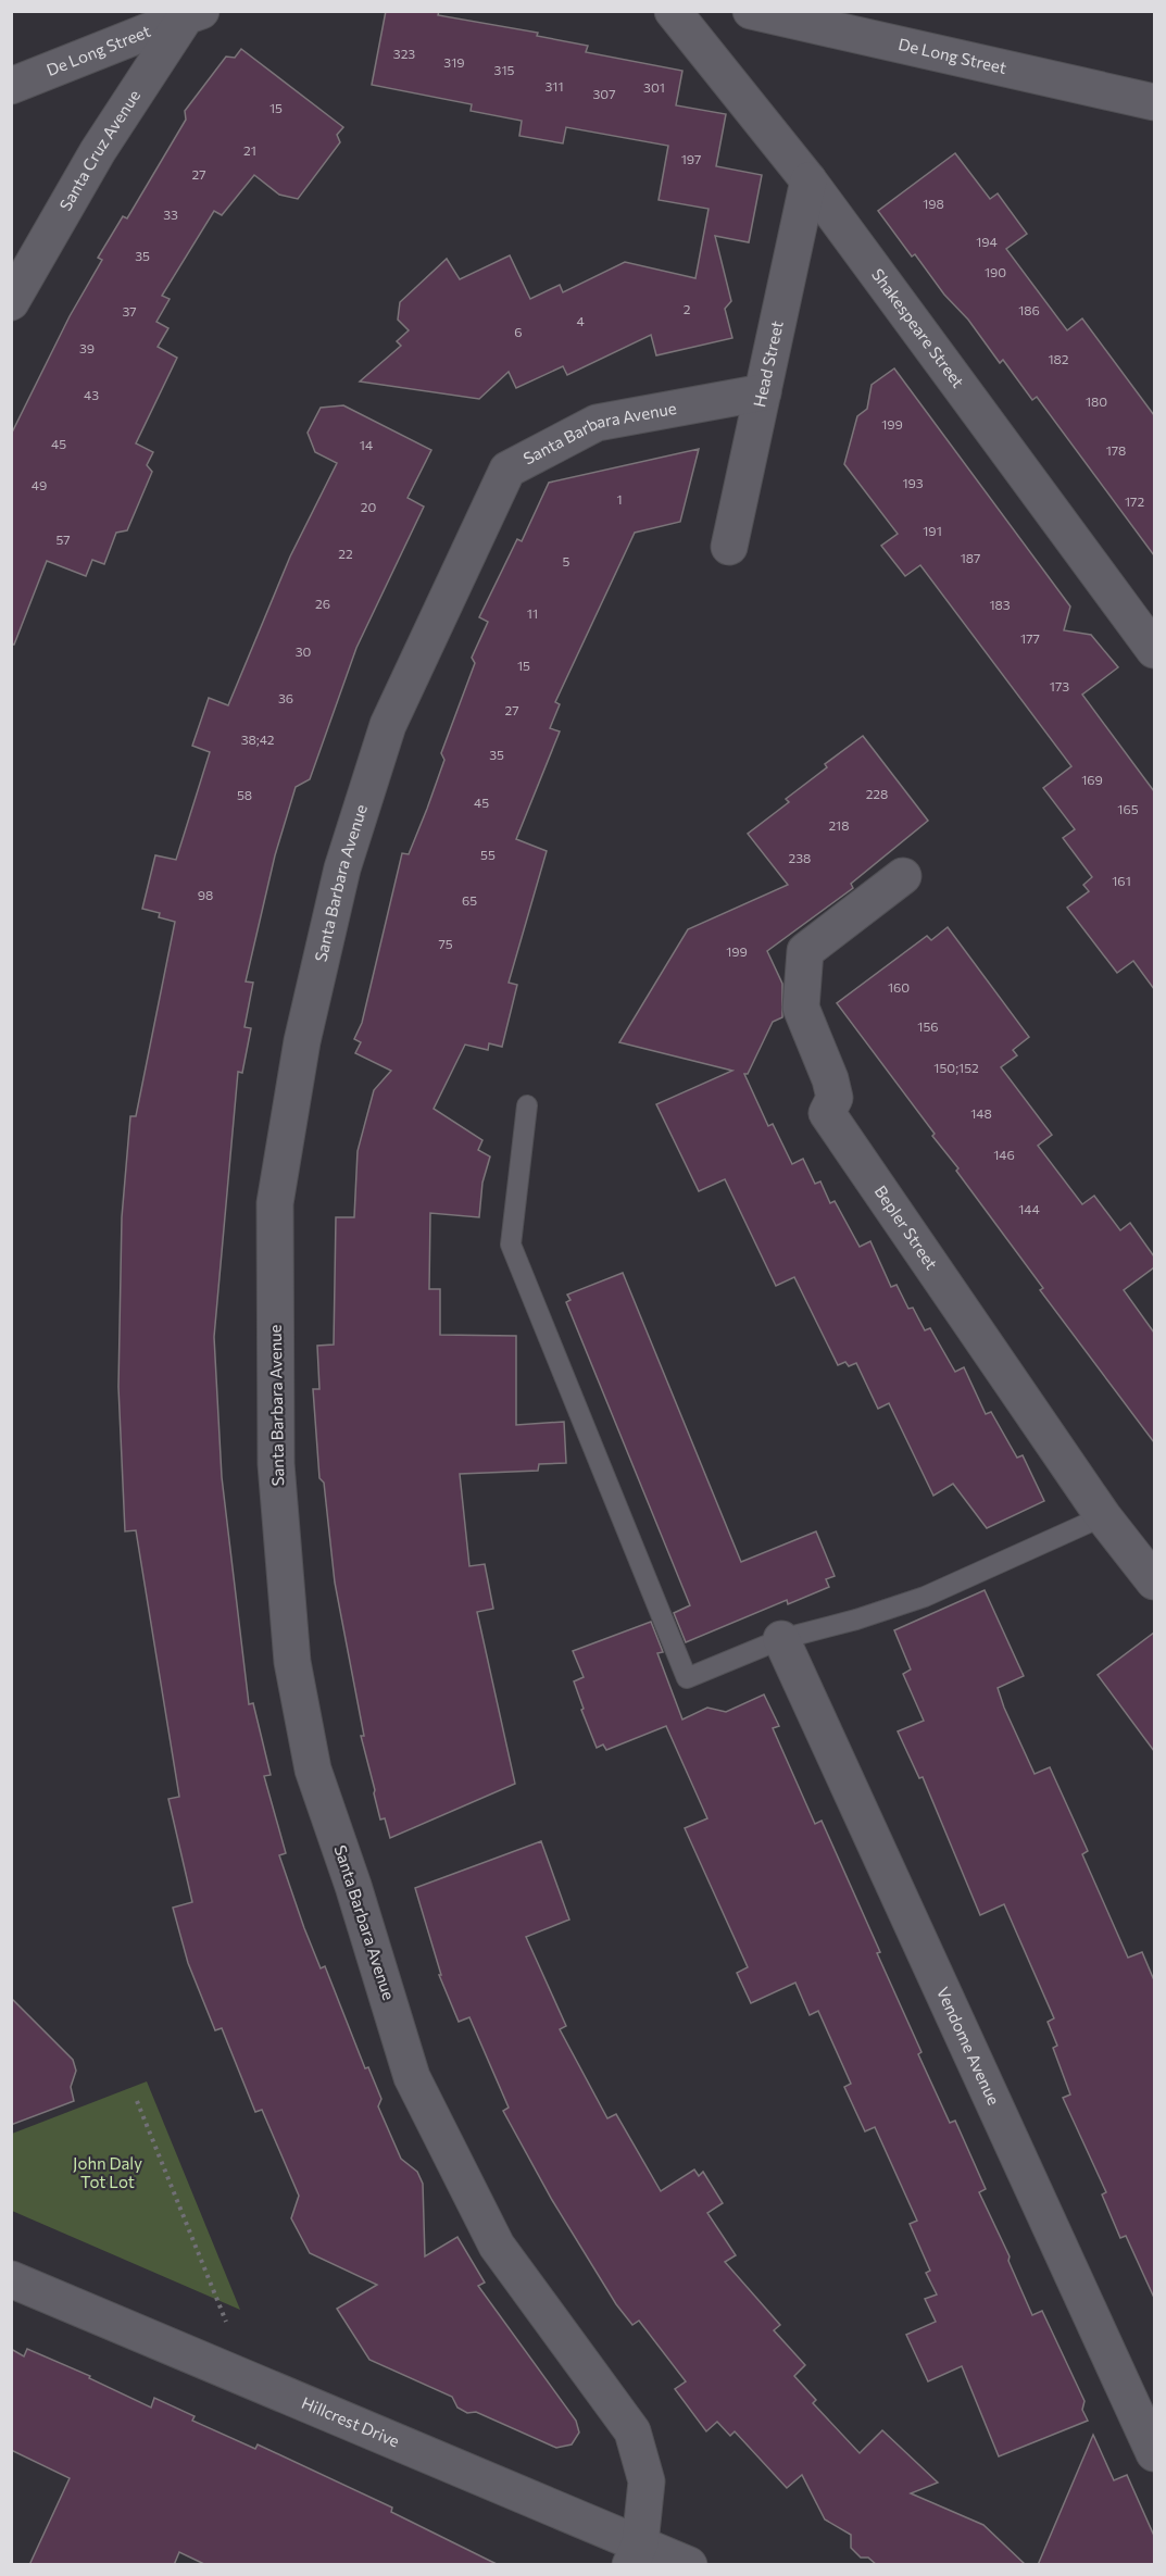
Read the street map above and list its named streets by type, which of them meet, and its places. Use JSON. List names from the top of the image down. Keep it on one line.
{"streets":{"street":["De Long Street","Santa Cruz Avenue","Shakespeare Street","Head Street","Santa Barbara Avenue","Bepler Street","Vendome Avenue","Hillcrest Drive"]},"crossings":[["De Long Street","Santa Cruz Avenue"],["Shakespeare Street","Head Street"],["Head Street","Santa Barbara Avenue"],["Santa Barbara Avenue","Hillcrest Drive"]],"parks":["John Daly Tot Lot"],"house_numbers":["323","319","315","311","301","307","15","21","197","27","198","33","194","35","190","2","186","37","4","6","39","182","43","180","199","45","14","178","193","49","1","172","20","191","57","22","187","5","26","183","11","177","30","15","173","36","27","38;42","35","169","228","58","45","165","218","55","238","161","98","65","75","199","160","156","150;152","148","146","144"]}
